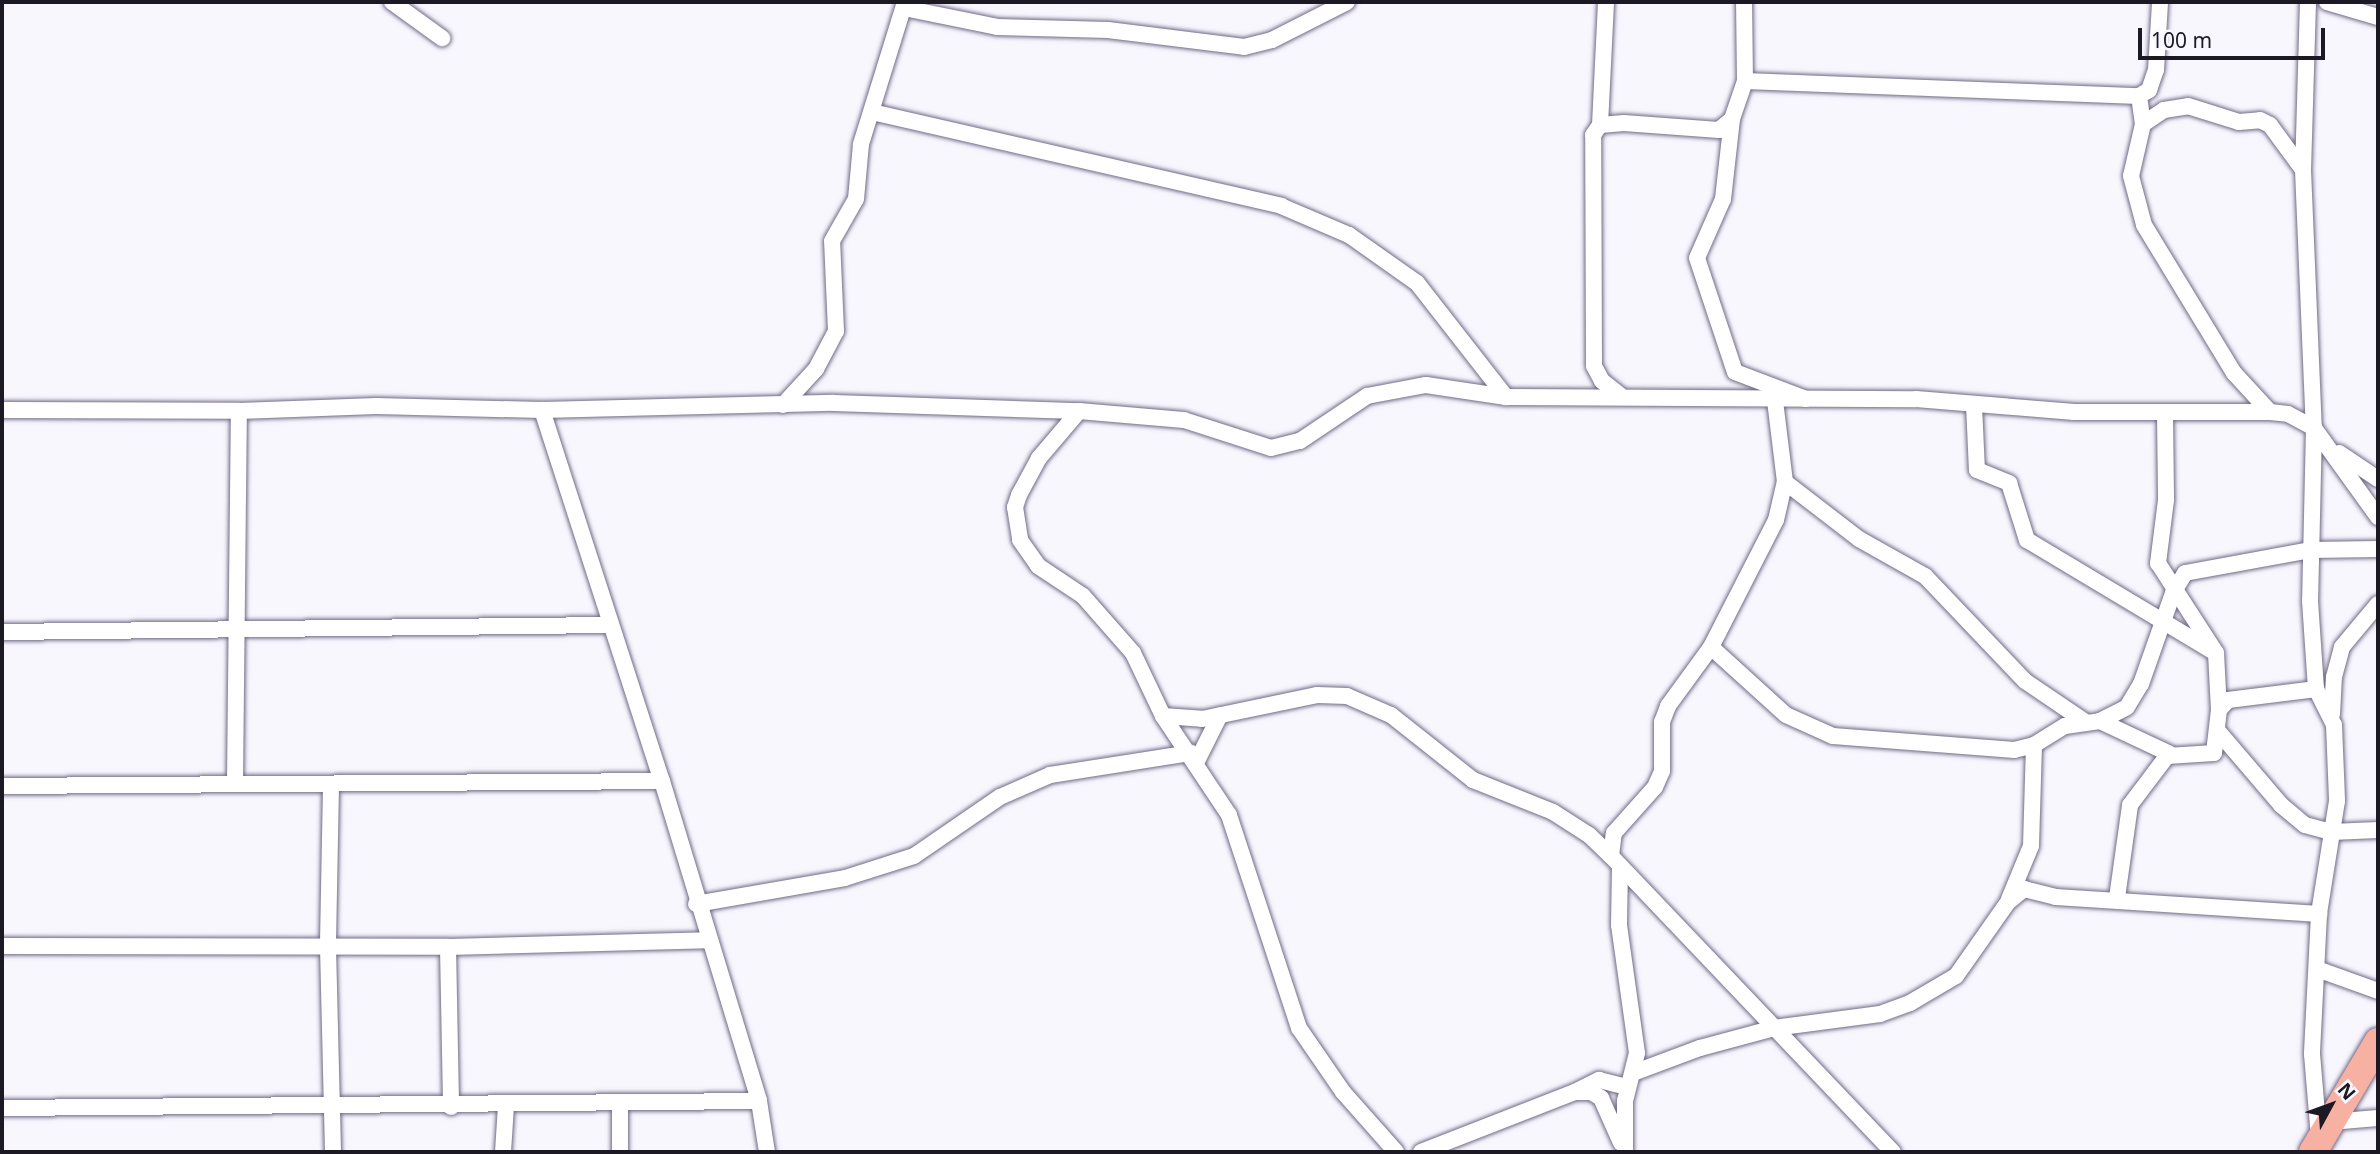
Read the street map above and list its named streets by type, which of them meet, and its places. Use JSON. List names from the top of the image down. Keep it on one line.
{"scale_bar":"100 m","north":"top right"}
